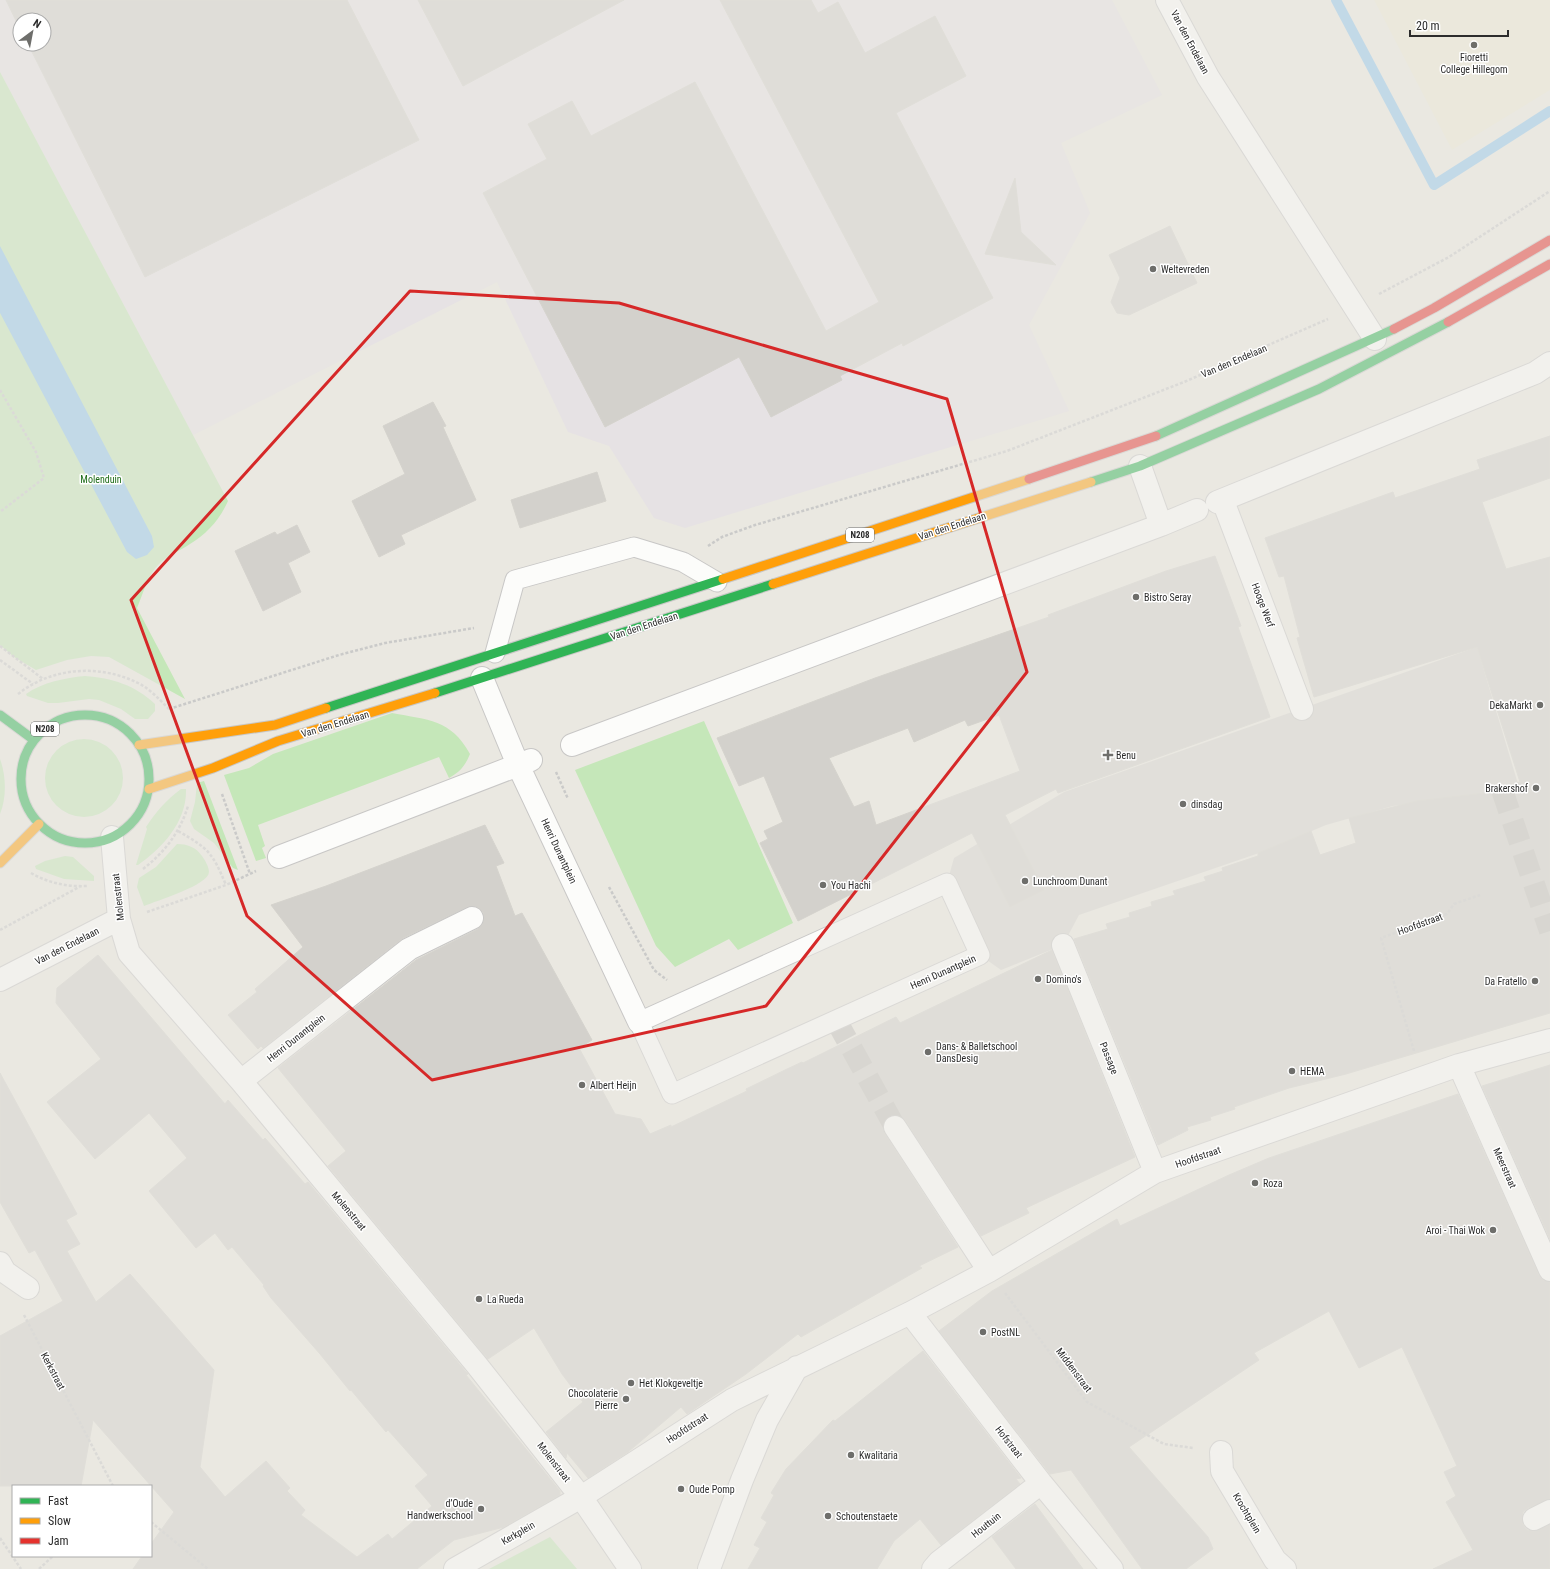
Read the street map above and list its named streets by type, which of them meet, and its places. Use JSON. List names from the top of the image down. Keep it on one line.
{"streets":{"main road":["Van den Endelaan","N208"],"street":["Hooge Werf","Henri Dunantplein","Molenstraat","Hoofdstraat","Passage","Meerstraat","Hofstraat","Krochtplein","Houttuin","Kerkplein"],"path":["Middenstraat","Kerkstraat"]},"crossings":[["Van den Endelaan","N208"],["Van den Endelaan","Henri Dunantplein"],["Van den Endelaan","Molenstraat"],["N208","Molenstraat"],["Henri Dunantplein","Molenstraat"],["Molenstraat","Hoofdstraat"],["Molenstraat","Kerkplein"],["Hoofdstraat","Passage"],["Hoofdstraat","Meerstraat"],["Hoofdstraat","Middenstraat"],["Hoofdstraat","Hofstraat"],["Hoofdstraat","Kerkplein"],["Middenstraat","Krochtplein"],["Hofstraat","Houttuin"]],"parks":["Molenduin"],"places":{"other":["Fioretti College Hillegom","Weltevreden","Bistro Seray","DekaMarkt","Brakershof","dinsdag","Lunchroom Dunant","You Hachi","Domino's","Da Fratello","Dans- & Balletschool DansDesig","HEMA","Albert Heijn","Roza","Aroi - Thai Wok","La Rueda","PostNL","Het Klokgeveltje","Chocolaterie Pierre","Kwalitaria","Oude Pomp","d’Oude Handwerkschool","Schoutenstaete"],"health":["Benu"]},"legend":["Fast","Slow","Jam"],"scale_bar":"20 m","north":"top right"}
